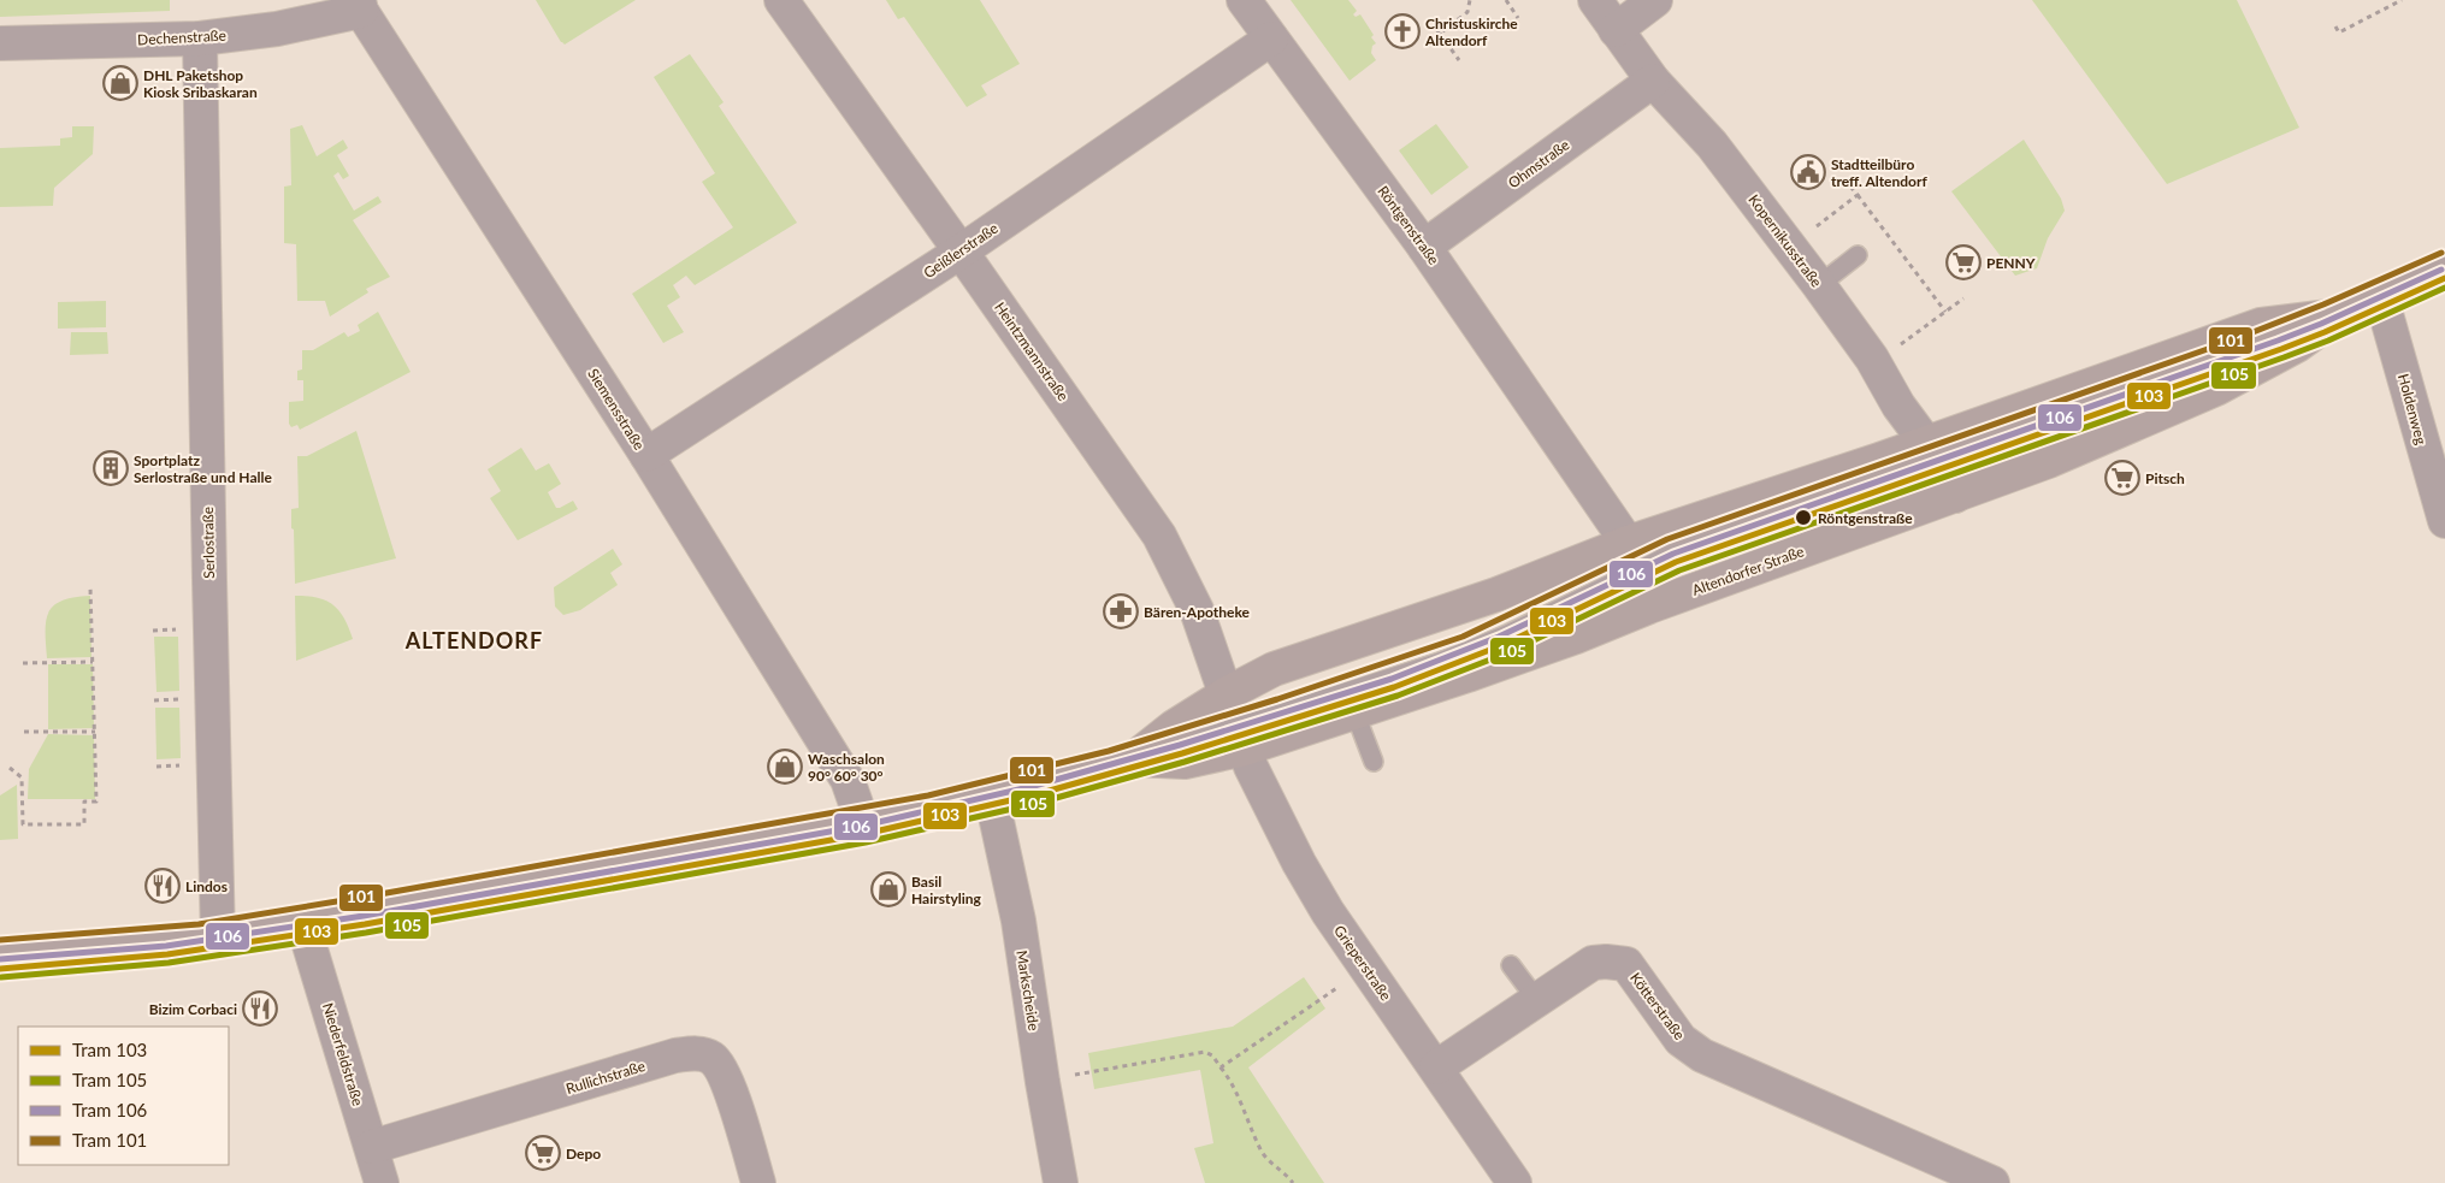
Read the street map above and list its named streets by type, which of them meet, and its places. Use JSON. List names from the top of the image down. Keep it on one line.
{"streets":{"main road":["Altendorfer Straße"],"street":["Dechenstraße","Ohmstraße","Röntgenstraße","Kopernikusstraße","Geißlerstraße","Heintzmannstraße","Siemensstraße","Holdenweg","Serlostraße","Grieperstraße","Markscheide","Kötterstraße","Niederfeldstraße","Rullichstraße"]},"crossings":[["Dechenstraße","Siemensstraße"],["Dechenstraße","Serlostraße"],["Ohmstraße","Röntgenstraße"],["Ohmstraße","Kopernikusstraße"],["Röntgenstraße","Geißlerstraße"],["Röntgenstraße","Altendorfer Straße"],["Kopernikusstraße","Altendorfer Straße"],["Geißlerstraße","Heintzmannstraße"],["Geißlerstraße","Siemensstraße"],["Heintzmannstraße","Altendorfer Straße"],["Heintzmannstraße","Grieperstraße"],["Siemensstraße","Altendorfer Straße"],["Holdenweg","Altendorfer Straße"],["Serlostraße","Altendorfer Straße"],["Altendorfer Straße","Grieperstraße"],["Altendorfer Straße","Markscheide"],["Altendorfer Straße","Niederfeldstraße"],["Grieperstraße","Kötterstraße"],["Niederfeldstraße","Rullichstraße"]],"districts":["ALTENDORF"],"places":{"church":["Christuskirche Altendorf"],"shop":["DHL Paketshop Kiosk Sribaskaran","Waschsalon 90° 60° 30°","Basil Hairstyling"],"public building":["Stadtteilbüro treff. Altendorf"],"supermarket":["PENNY","Pitsch","Depo"],"building":["Sportplatz Serlostraße und Halle"],"other":["Röntgenstraße"],"pharmacy":["Bären-Apotheke"],"restaurant":["Lindos","Bizim Corbaci"]},"lines":["tram line 101","tram line 106","tram line 103","tram line 105"],"legend":["Tram 103","Tram 105","Tram 106","Tram 101"]}
